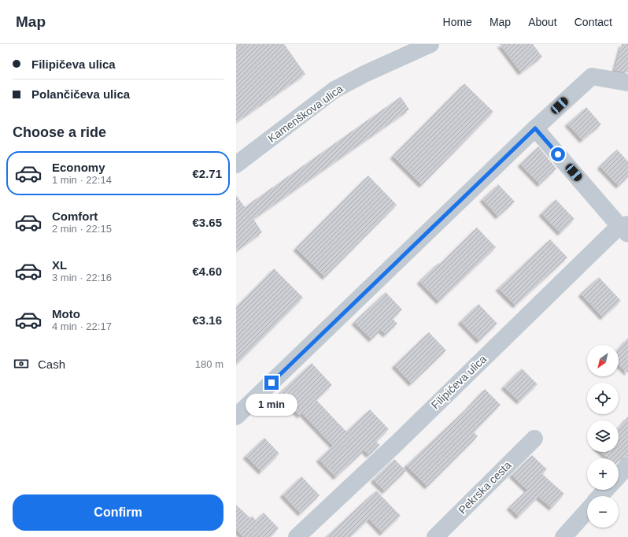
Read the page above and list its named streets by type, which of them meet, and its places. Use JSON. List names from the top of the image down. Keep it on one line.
{"streets":{"street":["Kamenškova ulica","Filipičeva ulica","Pekrska cesta"]},"north":"bottom left","page":{"header":"Map","nav":["Home","Map","About","Contact"],"banner":["Filipičeva ulica","Polančičeva ulica"],"heading":"Choose a ride","list":[{"name":"Economy","note":"1 min · 22:14","value":"€2.71"},{"name":"Comfort","note":"2 min · 22:15","value":"€3.65"},{"name":"XL","note":"3 min · 22:16","value":"€4.60"},{"name":"Moto","note":"4 min · 22:17","value":"€3.16"}],"map_buttons":["+","−"],"pay":["Cash","180 m"],"bubble":"1 min","buttons":"Confirm"}}
